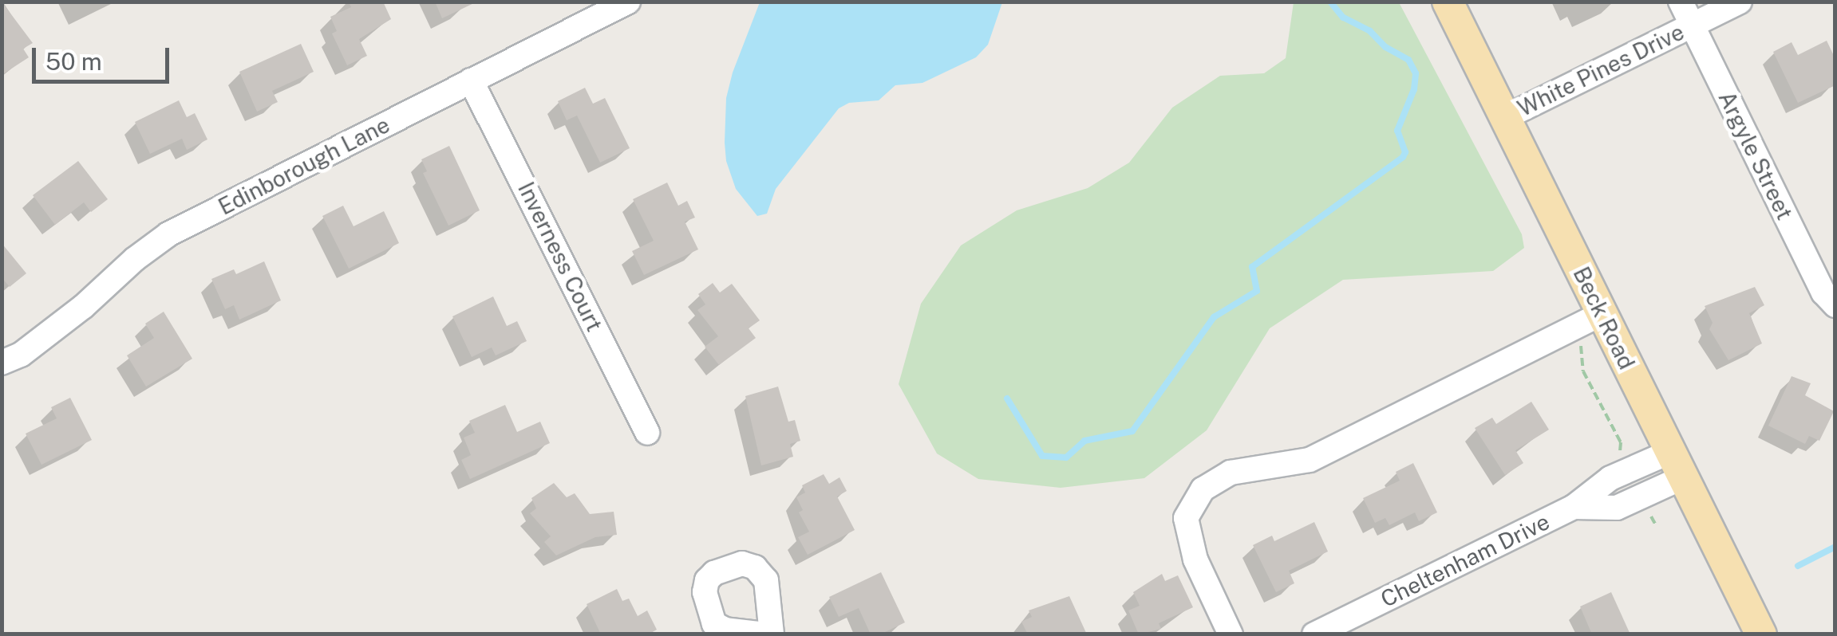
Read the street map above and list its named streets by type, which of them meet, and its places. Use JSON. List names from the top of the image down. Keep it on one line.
{"streets":{"main road":["Beck Road"],"street":["White Pines Drive","Argyle Street","Edinborough Lane","Inverness Court","Cheltenham Drive"]},"crossings":[["White Pines Drive","Argyle Street"],["White Pines Drive","Beck Road"],["Edinborough Lane","Inverness Court"],["Beck Road","Cheltenham Drive"]],"scale_bar":"50 m"}
